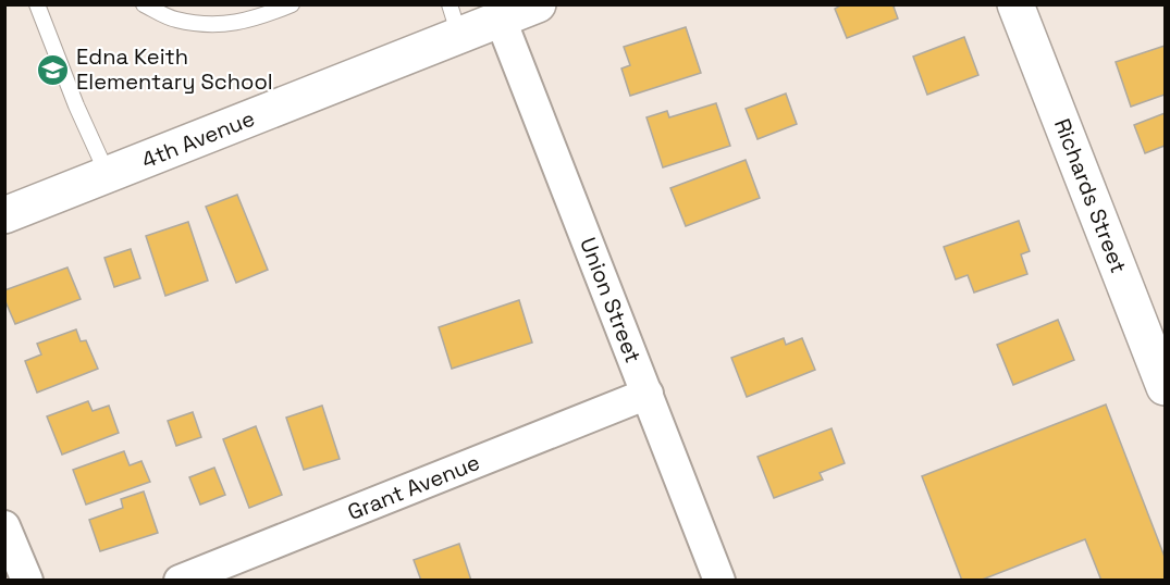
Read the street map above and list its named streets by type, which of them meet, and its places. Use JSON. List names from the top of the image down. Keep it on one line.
{"streets":{"street":["4th Avenue","Richards Street","Union Street","Grant Avenue"]},"crossings":[["4th Avenue","Union Street"],["Union Street","Grant Avenue"]],"places":{"school or university":["Edna Keith Elementary School"]}}
